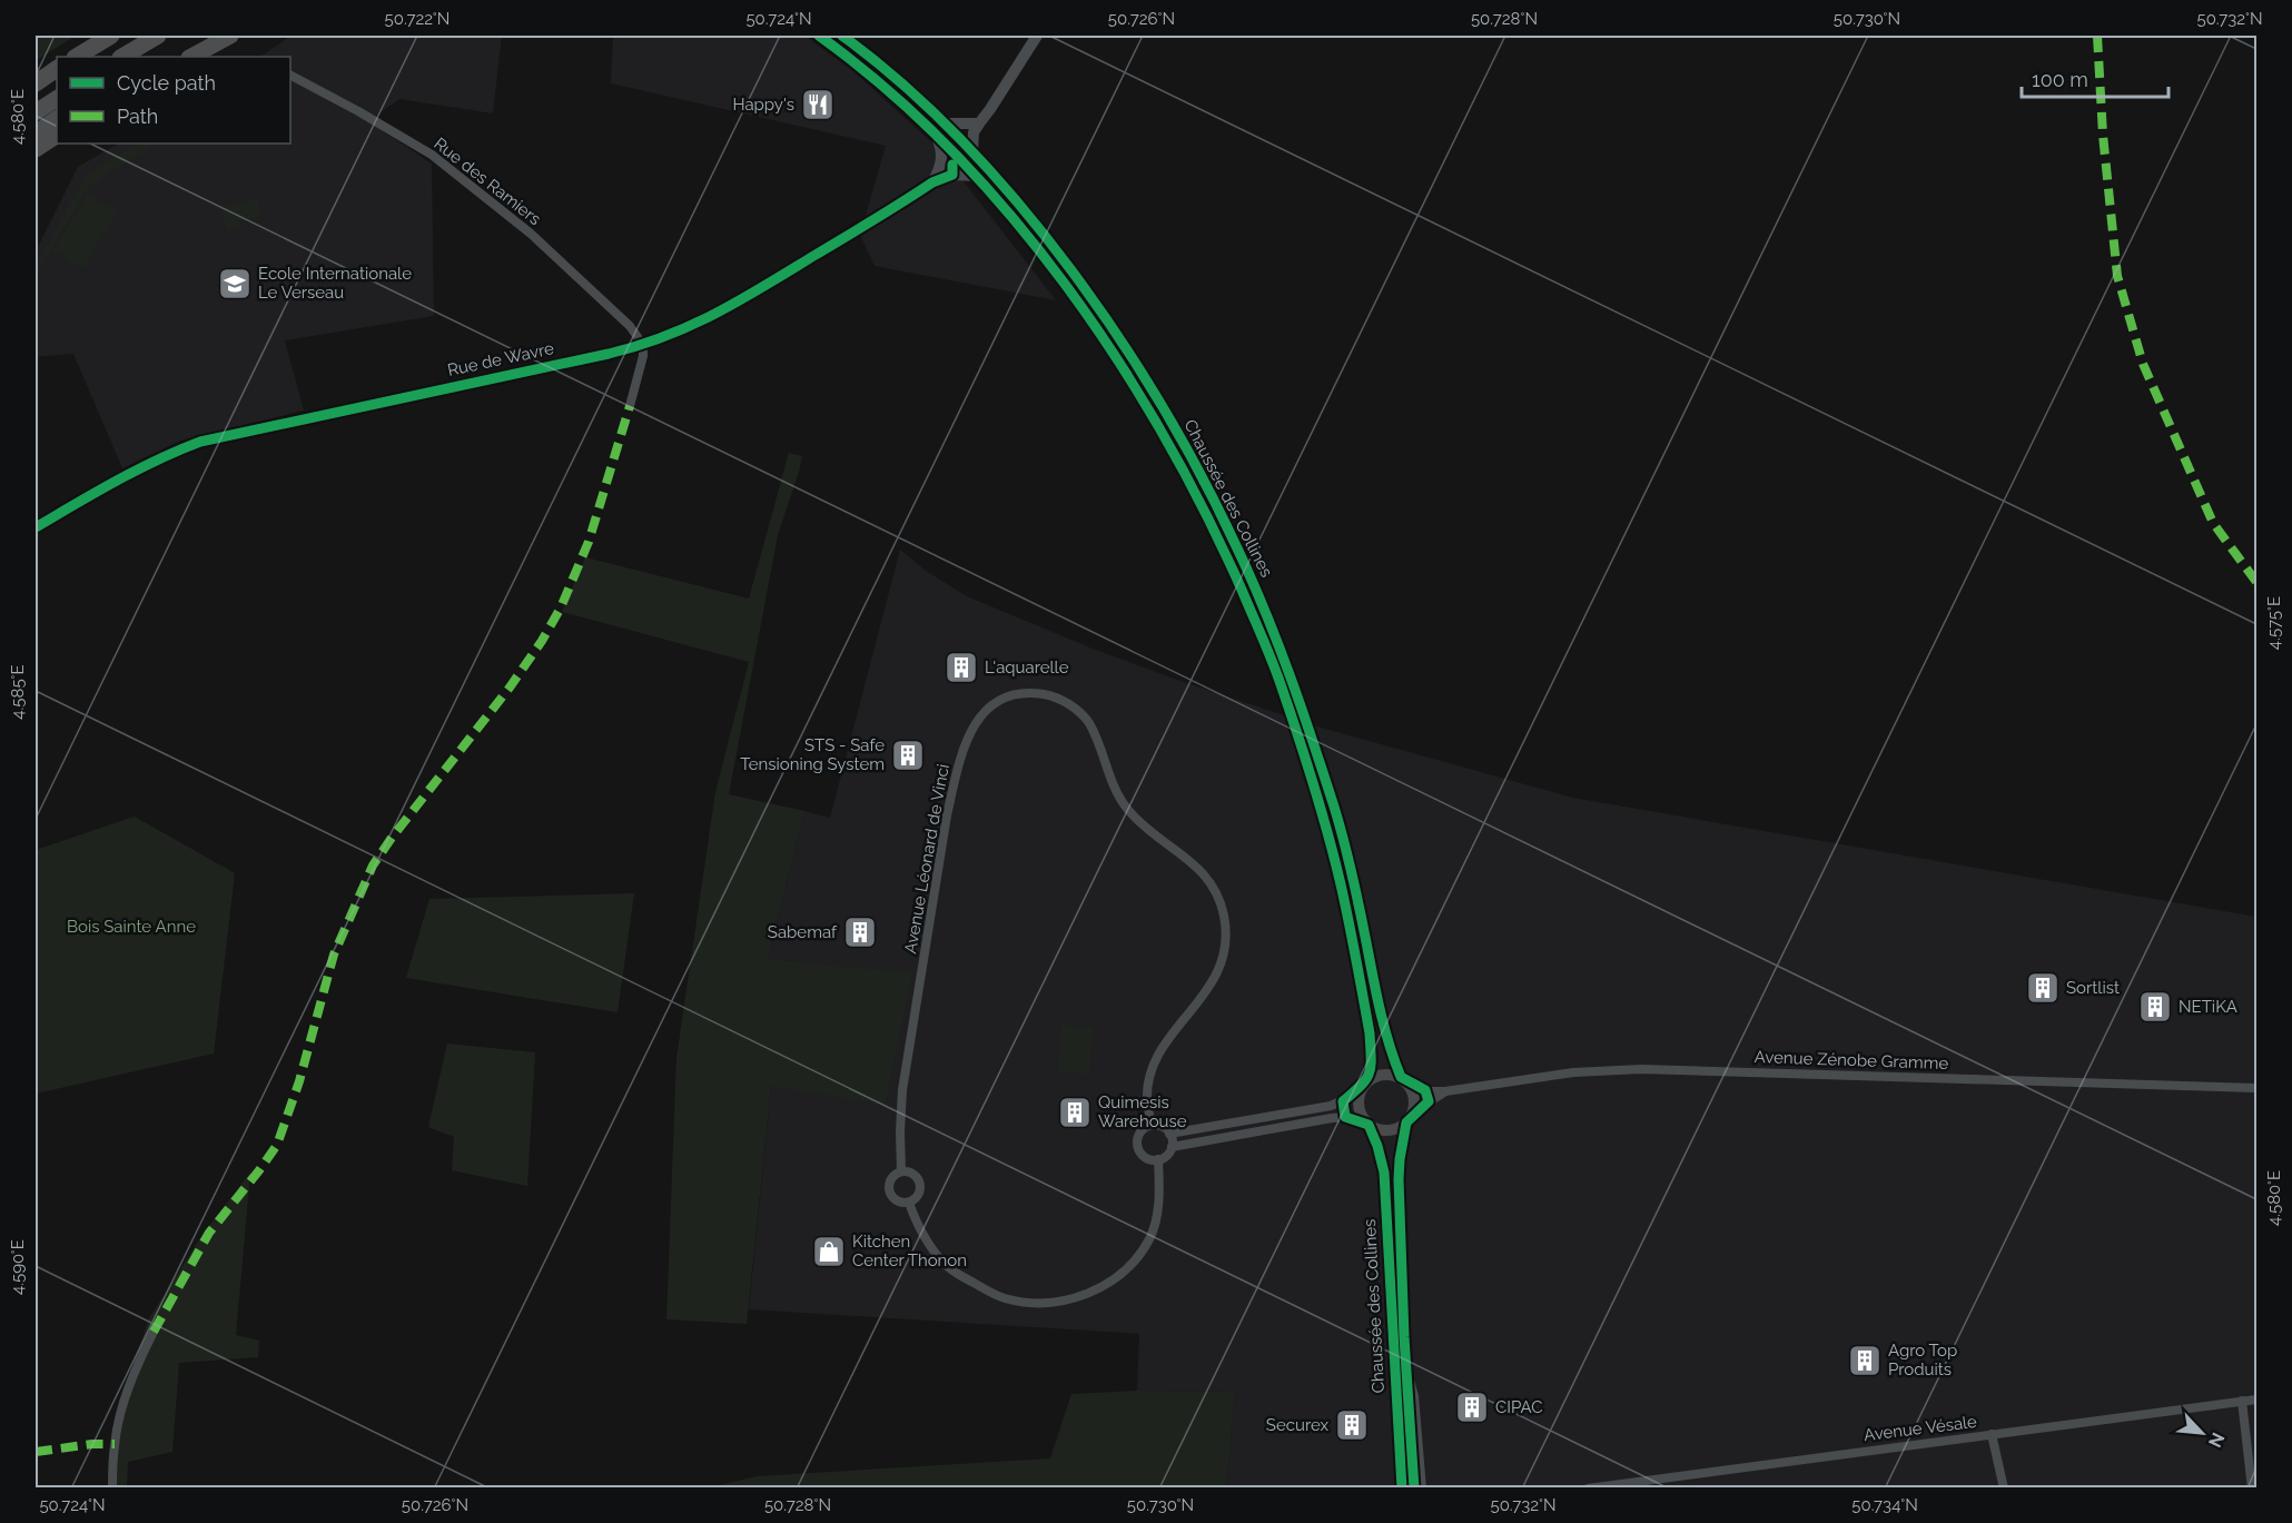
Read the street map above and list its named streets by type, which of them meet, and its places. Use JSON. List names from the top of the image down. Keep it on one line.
{"streets":{"main road":["Chaussée des Collines"],"street":["Rue des Ramiers","Rue de Wavre","Avenue Léonard de Vinci","Avenue Zénobe Gramme","Avenue Vésale"]},"crossings":[["Rue des Ramiers","Rue de Wavre"],["Rue de Wavre","Chaussée des Collines"],["Chaussée des Collines","Avenue Zénobe Gramme"]],"parks":["Bois Sainte Anne"],"places":{"restaurant":["Happy's"],"school or university":["Ecole Internationale Le Verseau"],"building":["L'aquarelle","STS - Safe Tensioning System","Sabemaf","Sortlist","NETiKA","Quimesis Warehouse","Agro Top Produits","CIPAC","Securex"],"shop":["Kitchen Center Thonon"]},"legend":["Cycle path","Path"],"scale_bar":"100 m","north":"bottom right","coordinates":["50.722°N","50.724°N","50.726°N","50.728°N","50.730°N","50.732°N","4.580°E","4.575°E","4.585°E","4.590°E","50.734°N"]}
